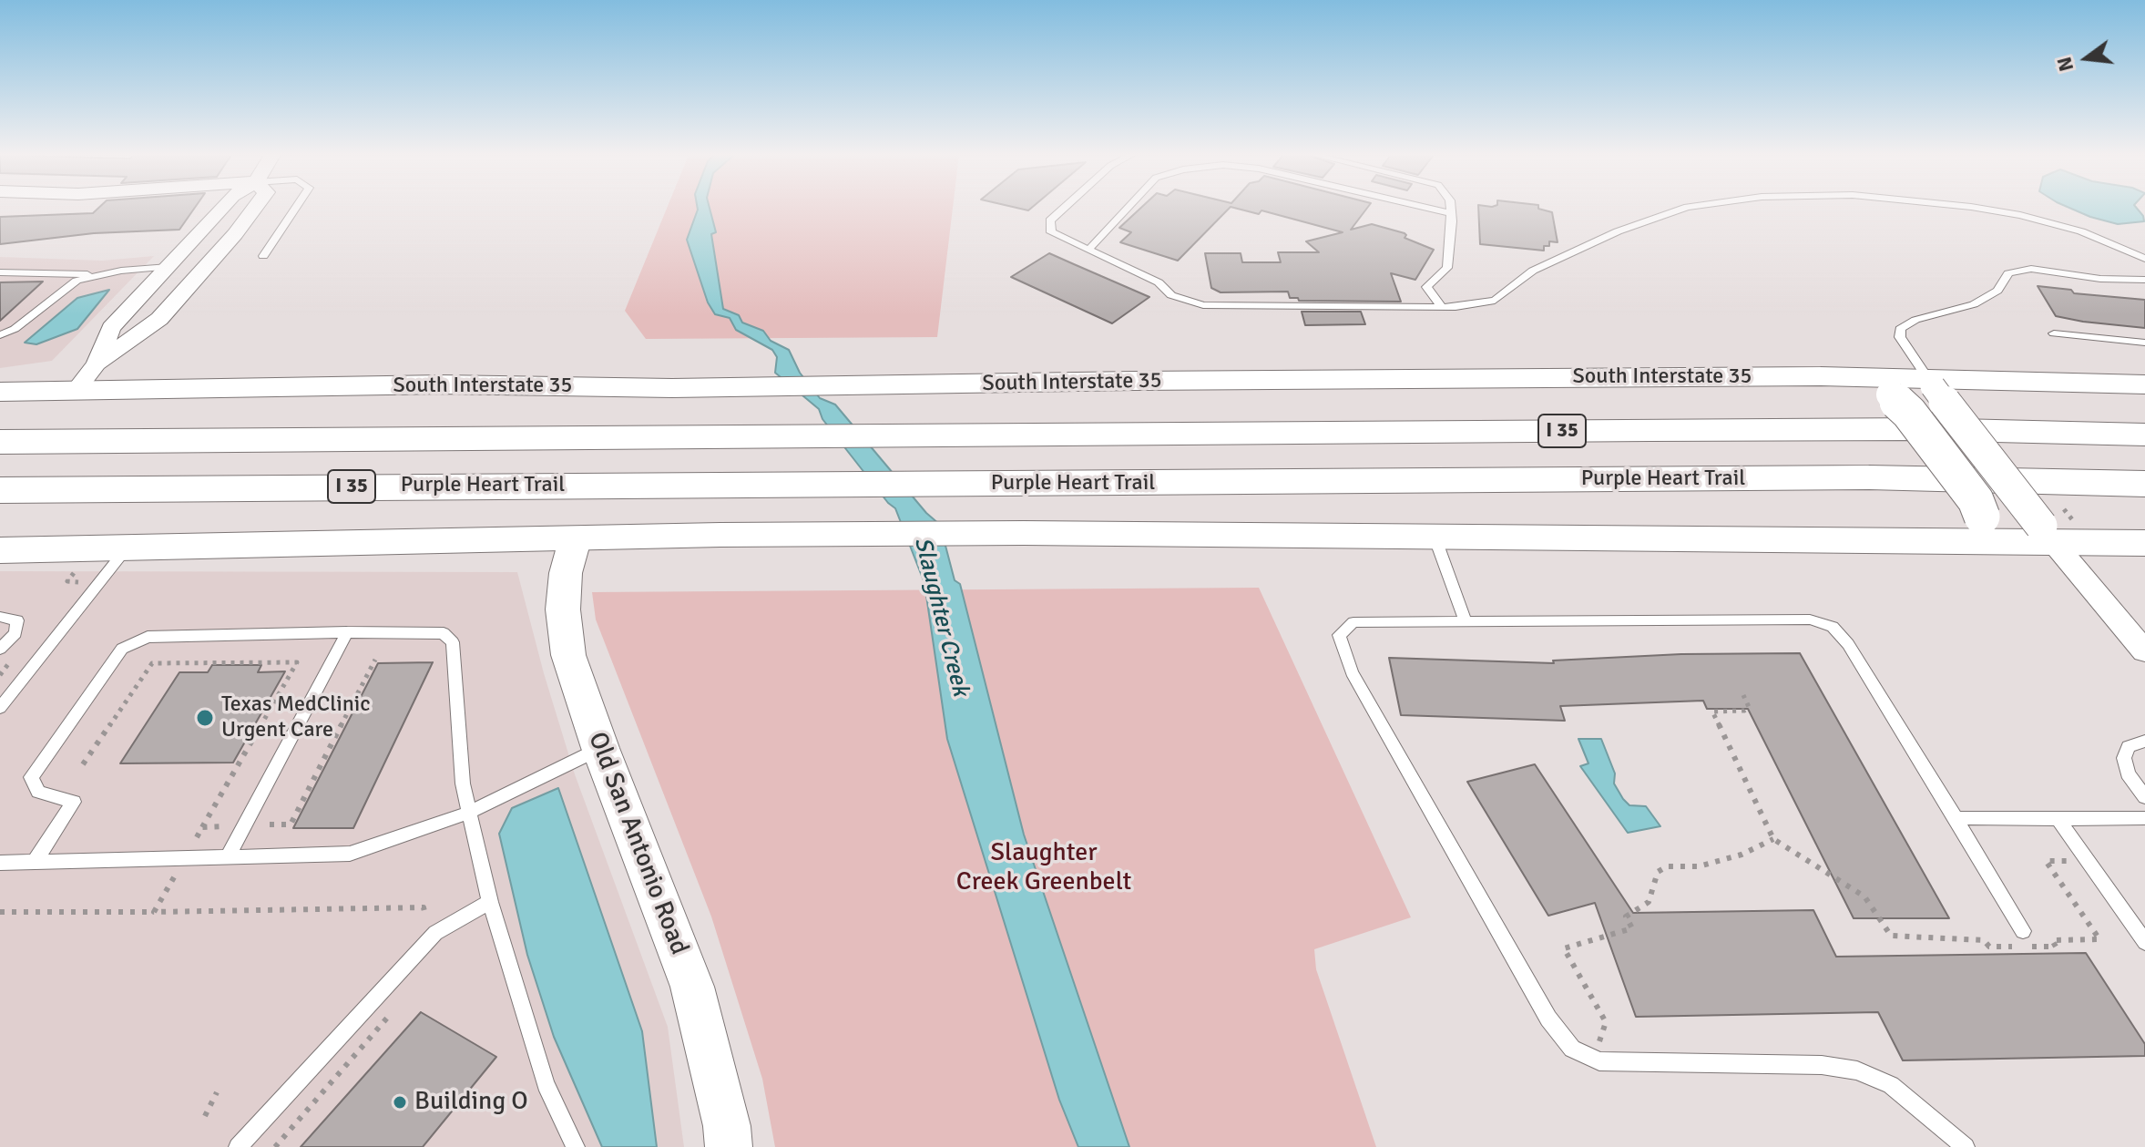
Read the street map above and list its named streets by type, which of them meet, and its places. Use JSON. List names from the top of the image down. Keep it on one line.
{"streets":{"highway":["I 35","Purple Heart Trail"],"main road":["South Interstate 35"],"street":["Old San Antonio Road"]},"water":["Slaughter Creek"],"parks":["Slaughter Creek Greenbelt"],"places":["Texas MedClinic Urgent Care","Building O"],"north":"left"}
